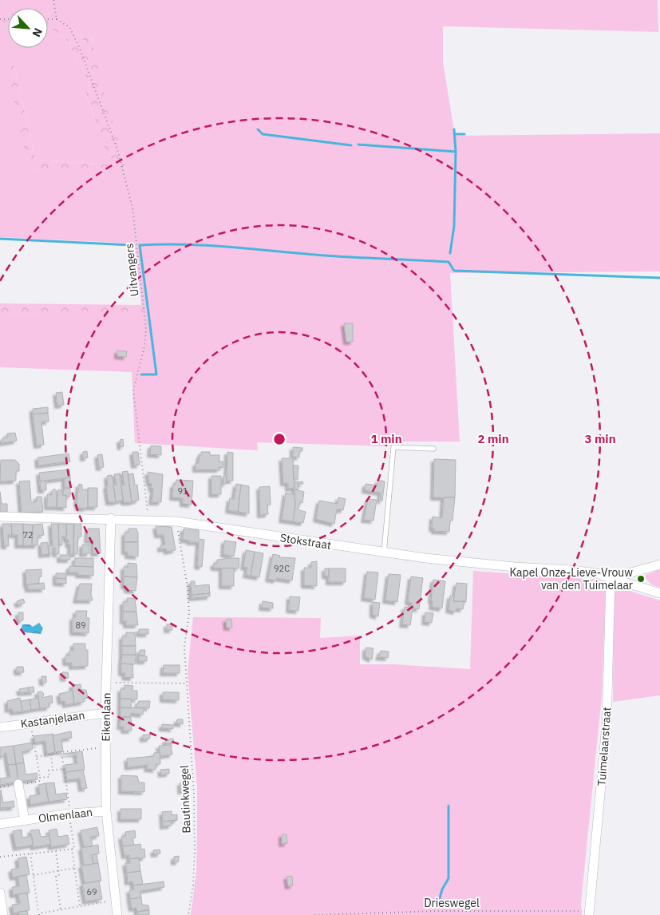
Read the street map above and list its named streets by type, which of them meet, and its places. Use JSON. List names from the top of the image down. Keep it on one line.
{"streets":{"street":["Stokstraat","Eikenlaan","Kastanjelaan","Tuimelaarstraat","Olmenlaan"],"path":["Uitvangers","Bautinkwegel","Drieswegel"]},"crossings":[["Uitvangers","Stokstraat"],["Stokstraat","Eikenlaan"],["Stokstraat","Tuimelaarstraat"],["Stokstraat","Bautinkwegel"],["Eikenlaan","Kastanjelaan"],["Eikenlaan","Olmenlaan"],["Tuimelaarstraat","Drieswegel"]],"places":["Kapel Onze-Lieve-Vrouw van den Tuimelaar"],"house_numbers":["91","72","92C","89","69"],"north":"bottom right","rings":["1 min","2 min","3 min"]}
